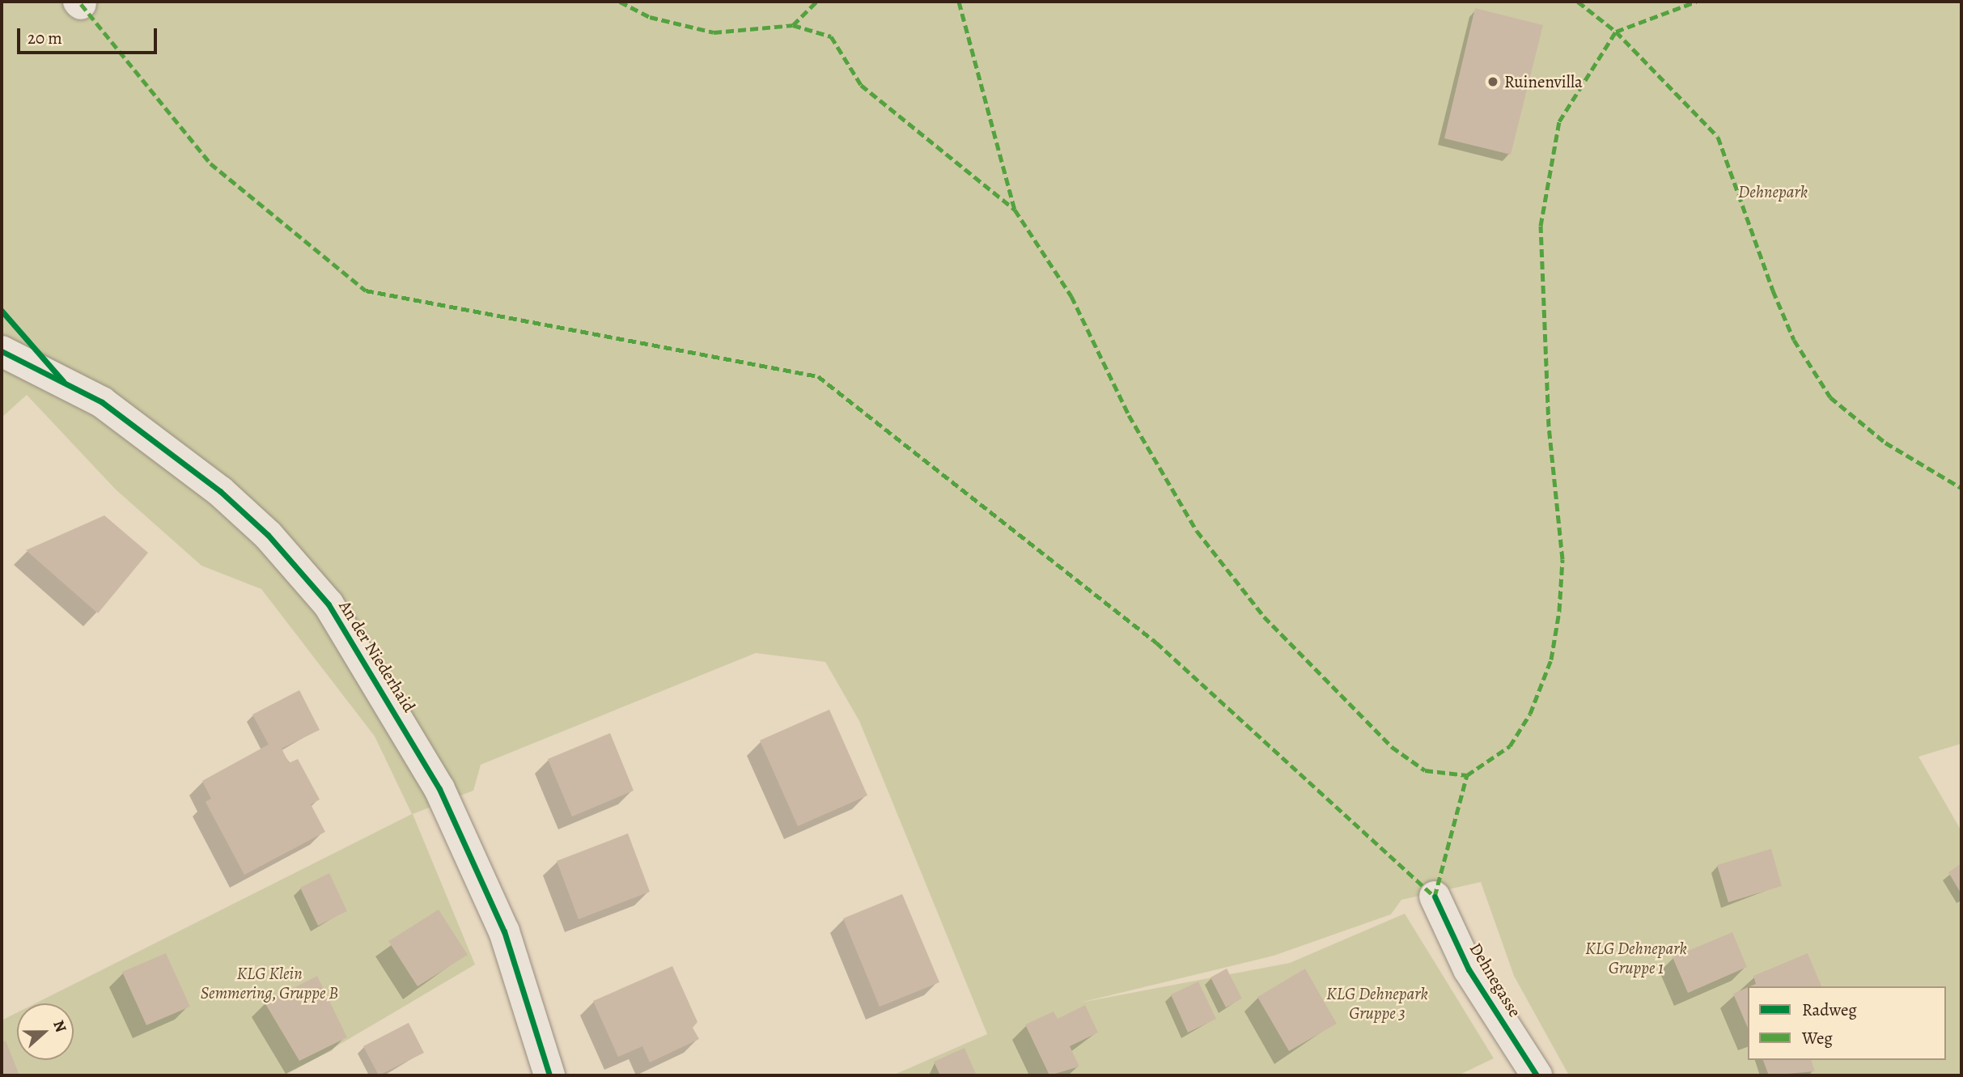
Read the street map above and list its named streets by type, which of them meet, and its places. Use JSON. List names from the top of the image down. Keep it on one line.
{"streets":{"street":["An der Niederhaid","Dehnegasse"]},"parks":["Dehnepark","KLG Dehnepark Gruppe 1","KLG Klein Semmering, Gruppe B","KLG Dehnepark Gruppe 3"],"places":["Ruinenvilla"],"legend":["Radweg","Weg"],"scale_bar":"20 m","north":"right"}
